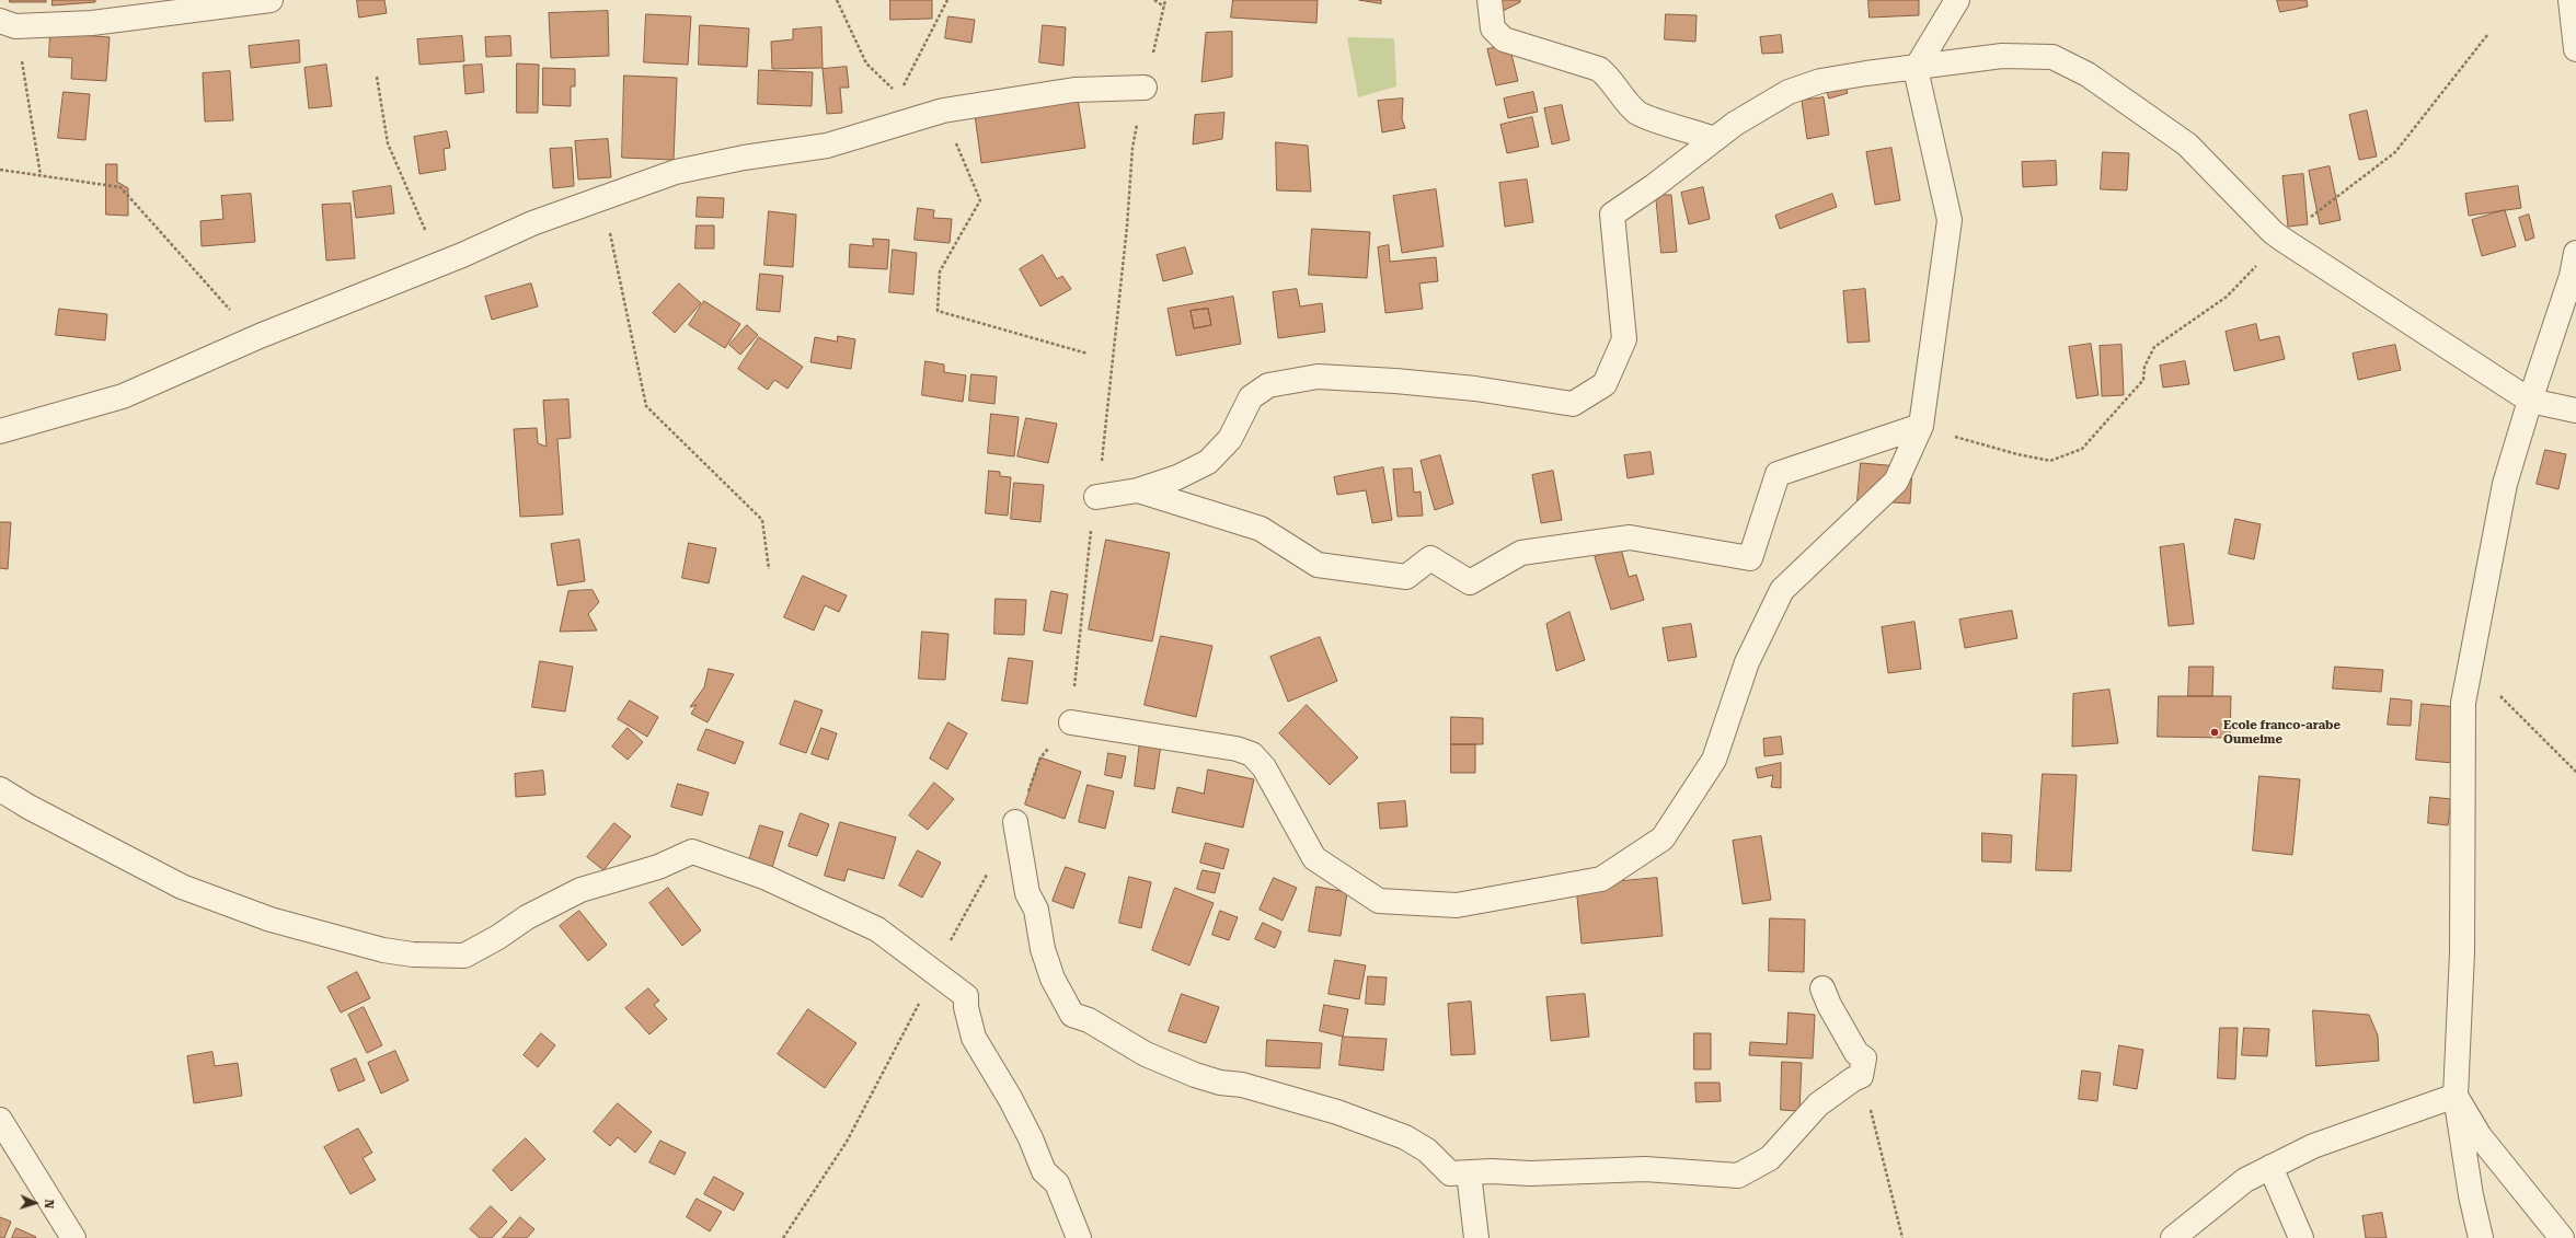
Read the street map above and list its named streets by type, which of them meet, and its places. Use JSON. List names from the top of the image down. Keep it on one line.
{"places":["Ecole franco-arabe Oumeime"],"north":"right"}
